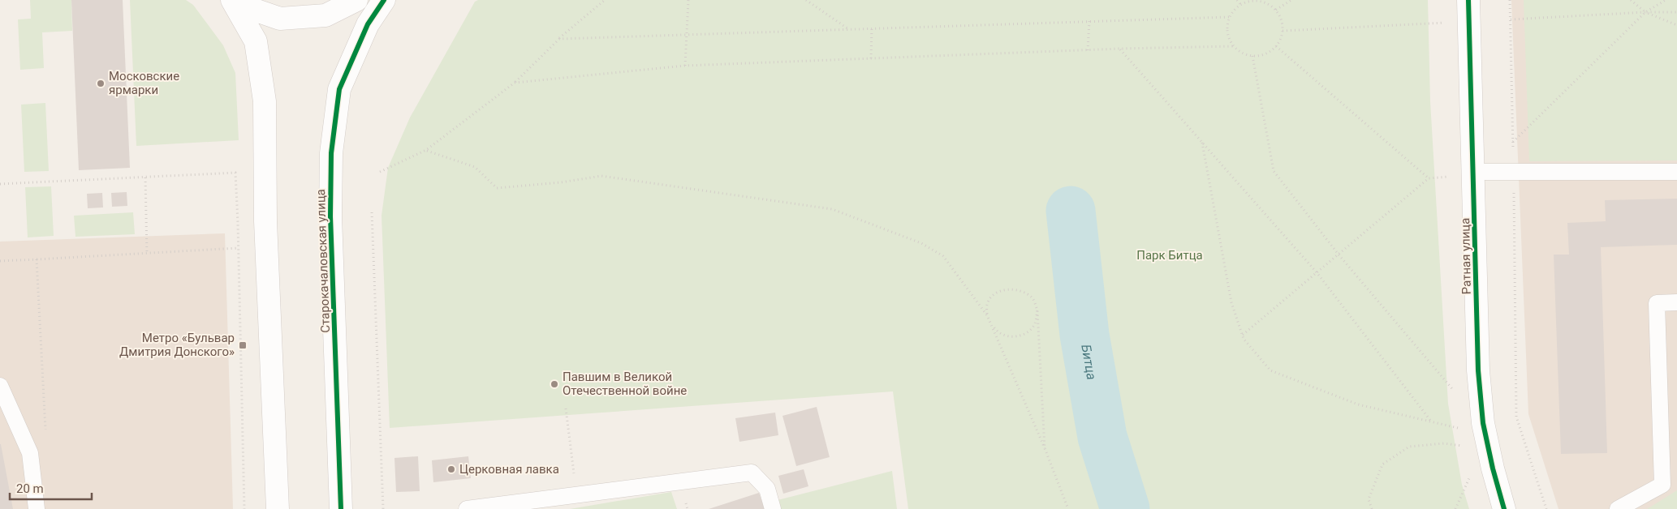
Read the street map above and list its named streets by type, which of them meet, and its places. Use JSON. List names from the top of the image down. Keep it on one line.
{"streets":{"street":["Ратная улица","Старокачаловская улица"]},"water":["Битца"],"parks":["Парк Битца"],"places":{"other":["Московские ярмарки","Павшим в Великой Отечественной войне","Церковная лавка"],"transit":["Метро «Бульвар Дмитрия Донского»"]},"scale_bar":"20 m"}
